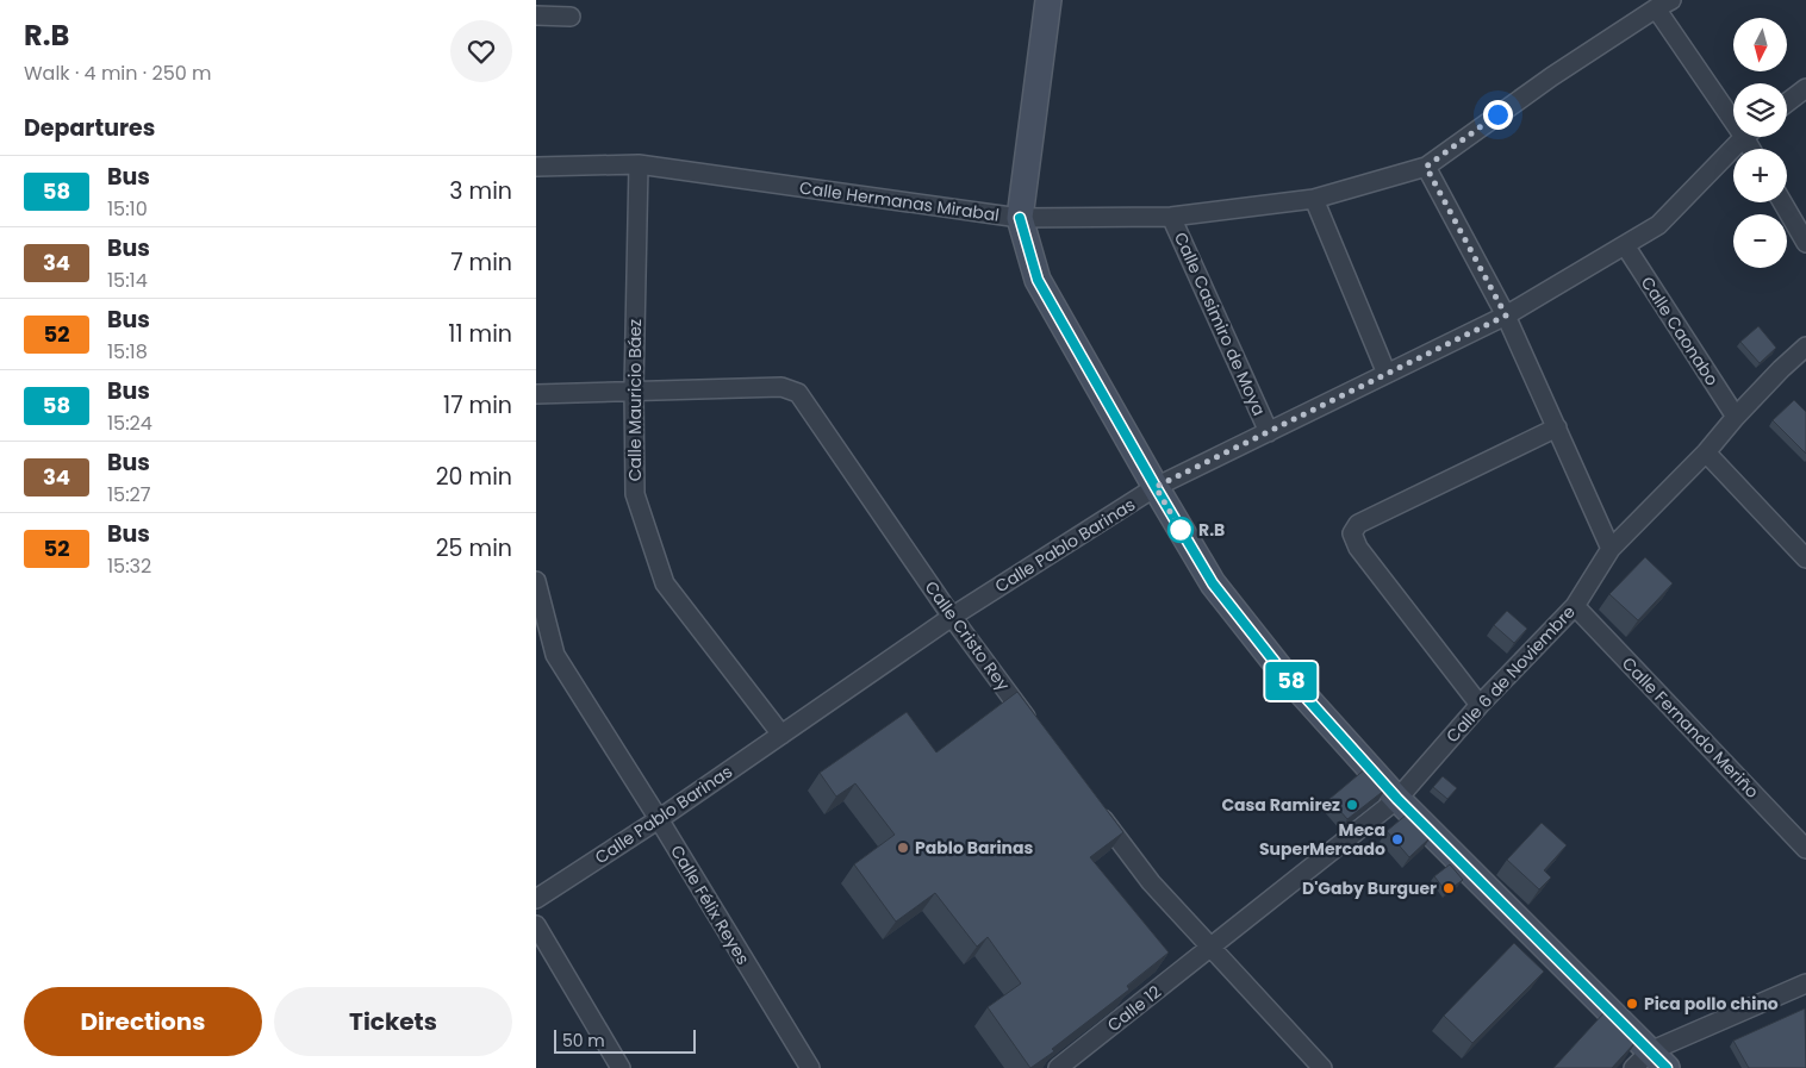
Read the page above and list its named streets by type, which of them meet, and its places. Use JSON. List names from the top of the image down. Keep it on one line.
{"streets":{"street":["Calle Hermanas Mirabal","Calle Casimiro de Moya","Calle Caonabo","Calle Mauricio Báez","Calle Pablo Barinas","Calle Cristo Rey","Calle 6 de Noviembre","Calle Fernando Meriño","Calle Félix Reyes","Calle 12"]},"crossings":[["Calle Hermanas Mirabal","Calle Casimiro de Moya"],["Calle Hermanas Mirabal","Calle Mauricio Báez"],["Calle Casimiro de Moya","Calle Pablo Barinas"],["Calle Caonabo","Calle Pablo Barinas"],["Calle Caonabo","Calle 6 de Noviembre"],["Calle Mauricio Báez","Calle Pablo Barinas"],["Calle Mauricio Báez","Calle Cristo Rey"],["Calle Pablo Barinas","Calle Cristo Rey"],["Calle Pablo Barinas","Calle Félix Reyes"],["Calle 6 de Noviembre","Calle Fernando Meriño"],["Calle 6 de Noviembre","Calle 12"]],"places":["R.B","Casa Ramirez","Meca SuperMercado","Pablo Barinas","D'Gaby Burguer","Pica pollo chino"],"lines":["bus line 58"],"scale_bar":"50 m","north":"bottom","page":{"heading":[["R.B","Walk · 4 min · 250 m"],"Departures"],"on_map":"58","map_buttons":["+","−"],"list":[{"mark":"58","name":"Bus","note":"15:10","value":"3 min"},{"mark":"34","name":"Bus","note":"15:14","value":"7 min"},{"mark":"52","name":"Bus","note":"15:18","value":"11 min"},{"mark":"58","name":"Bus","note":"15:24","value":"17 min"},{"mark":"34","name":"Bus","note":"15:27","value":"20 min"},{"mark":"52","name":"Bus","note":"15:32","value":"25 min"}],"buttons":["Directions","Tickets"],"scale":"50 m"}}
